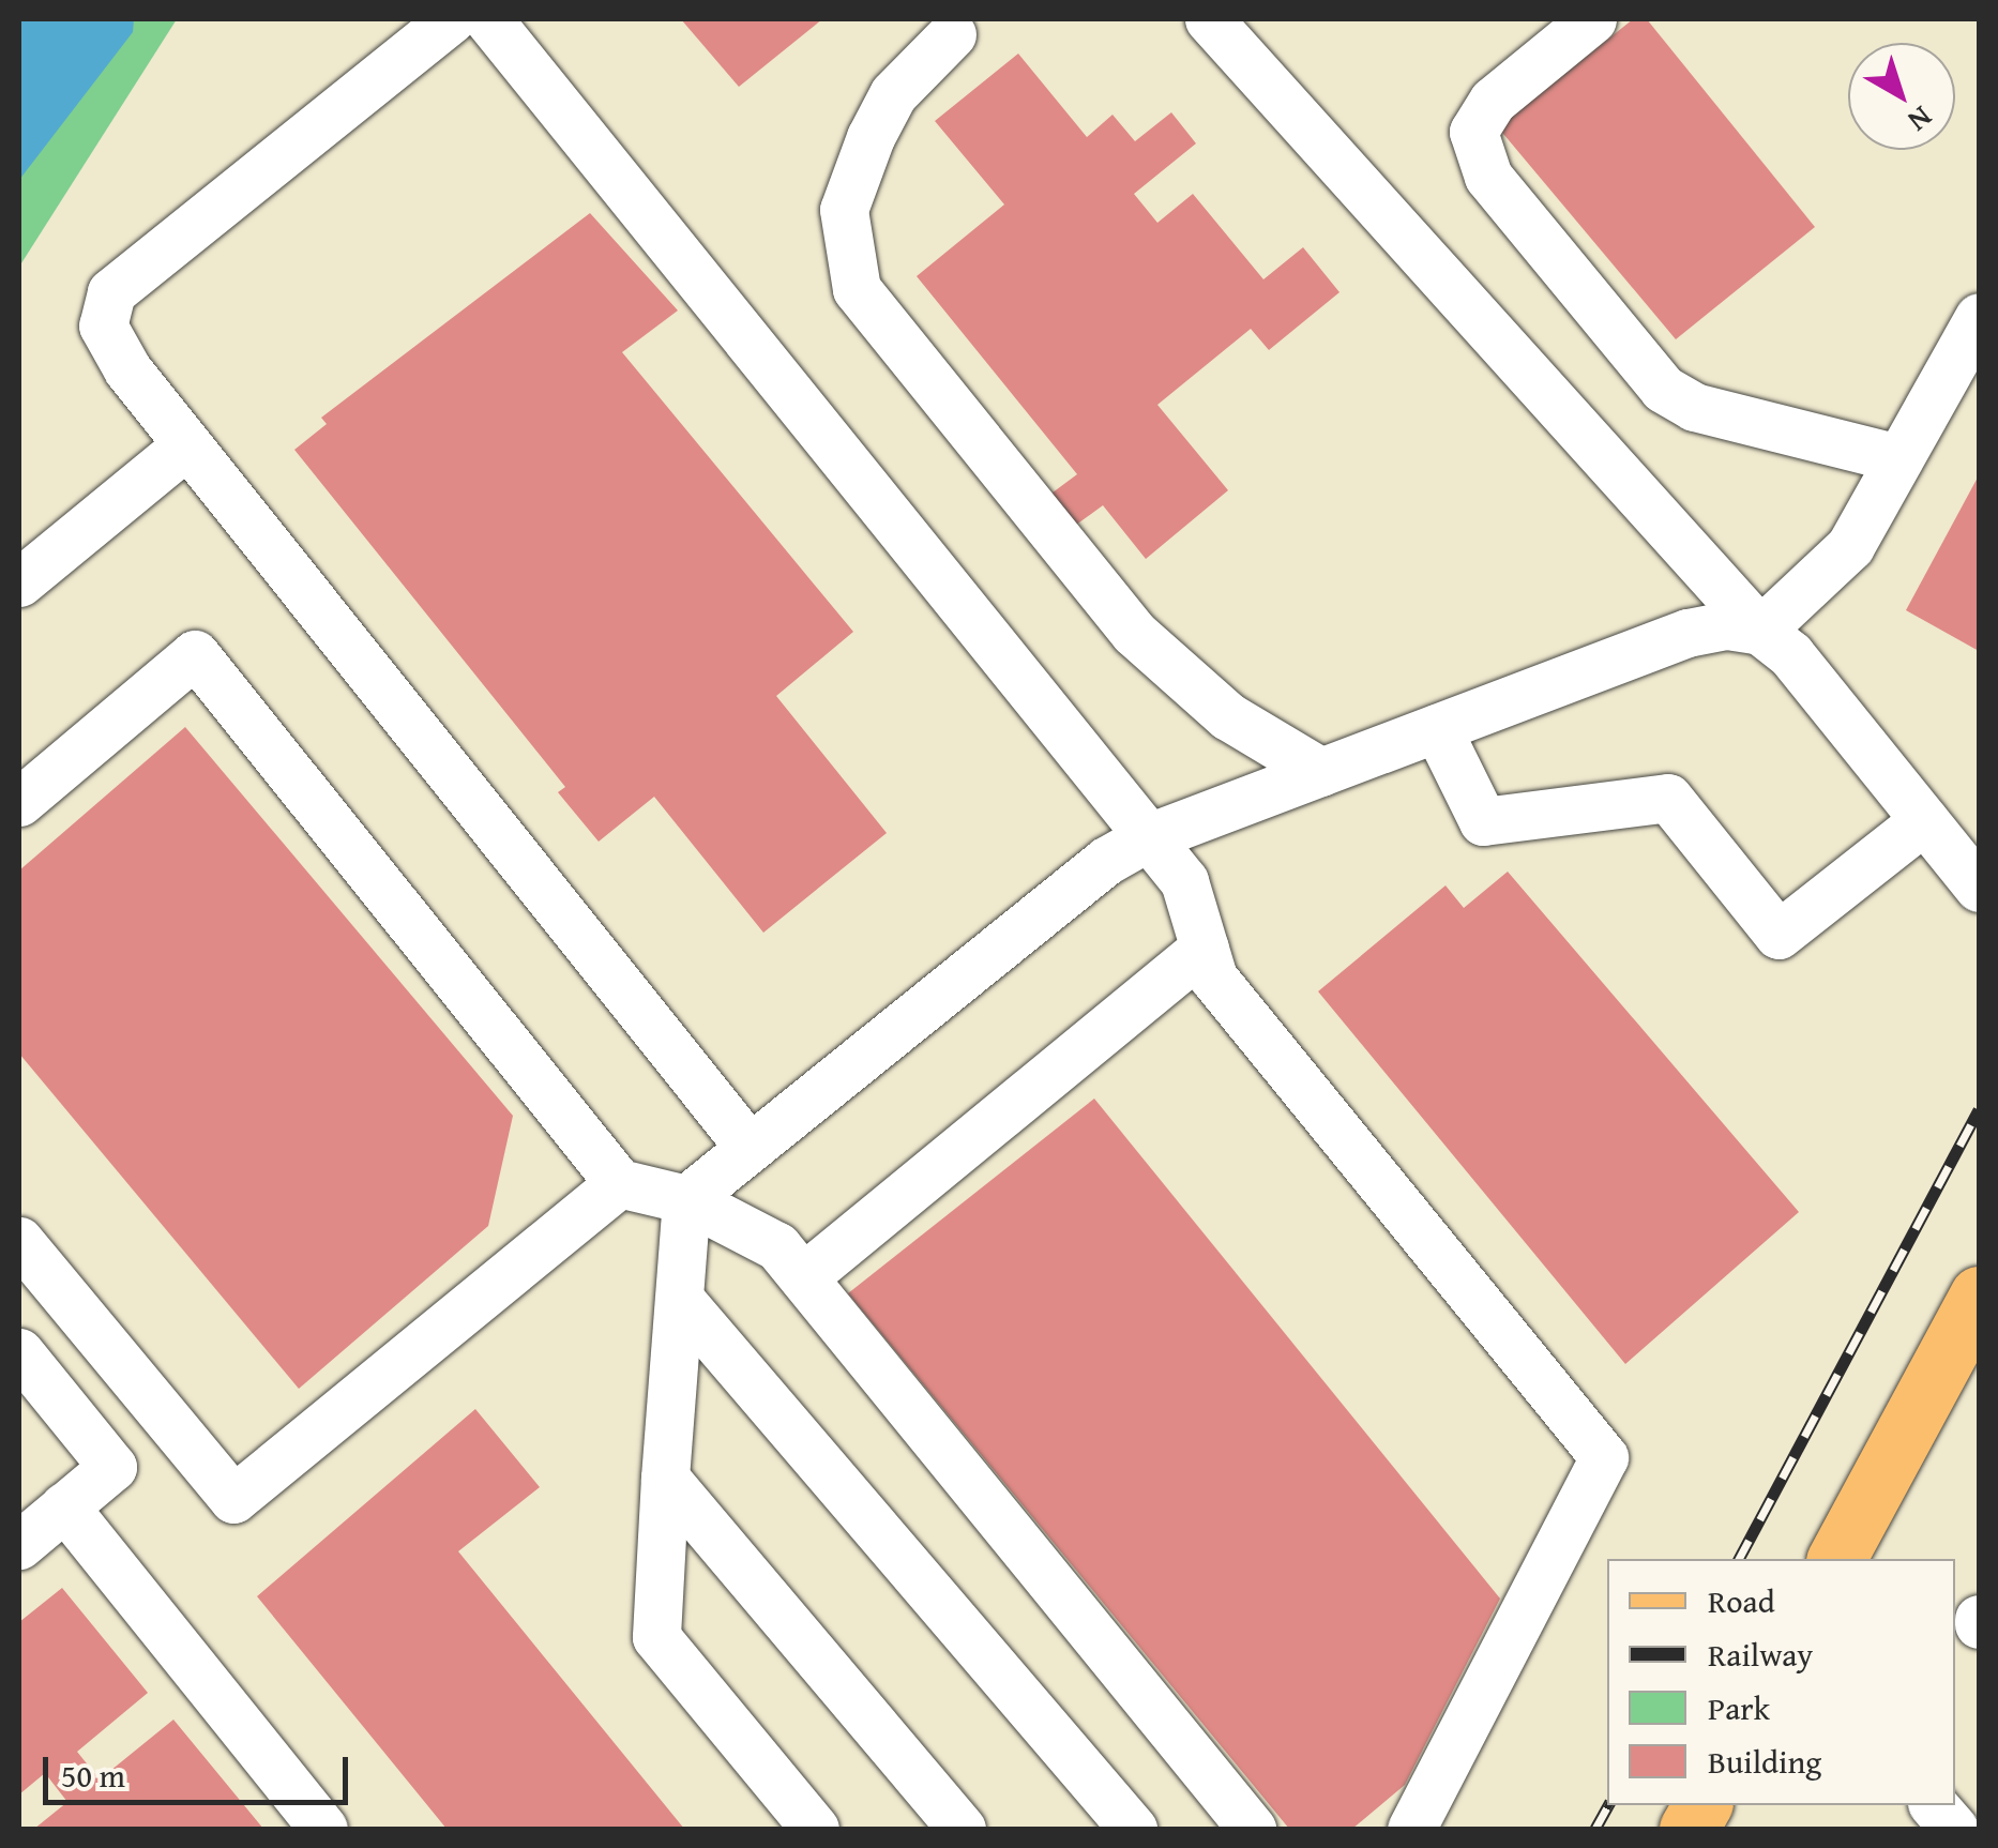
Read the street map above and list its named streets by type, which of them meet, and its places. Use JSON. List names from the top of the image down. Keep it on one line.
{"legend":["Road","Railway","Park","Building"],"scale_bar":"50 m","north":"bottom right"}
